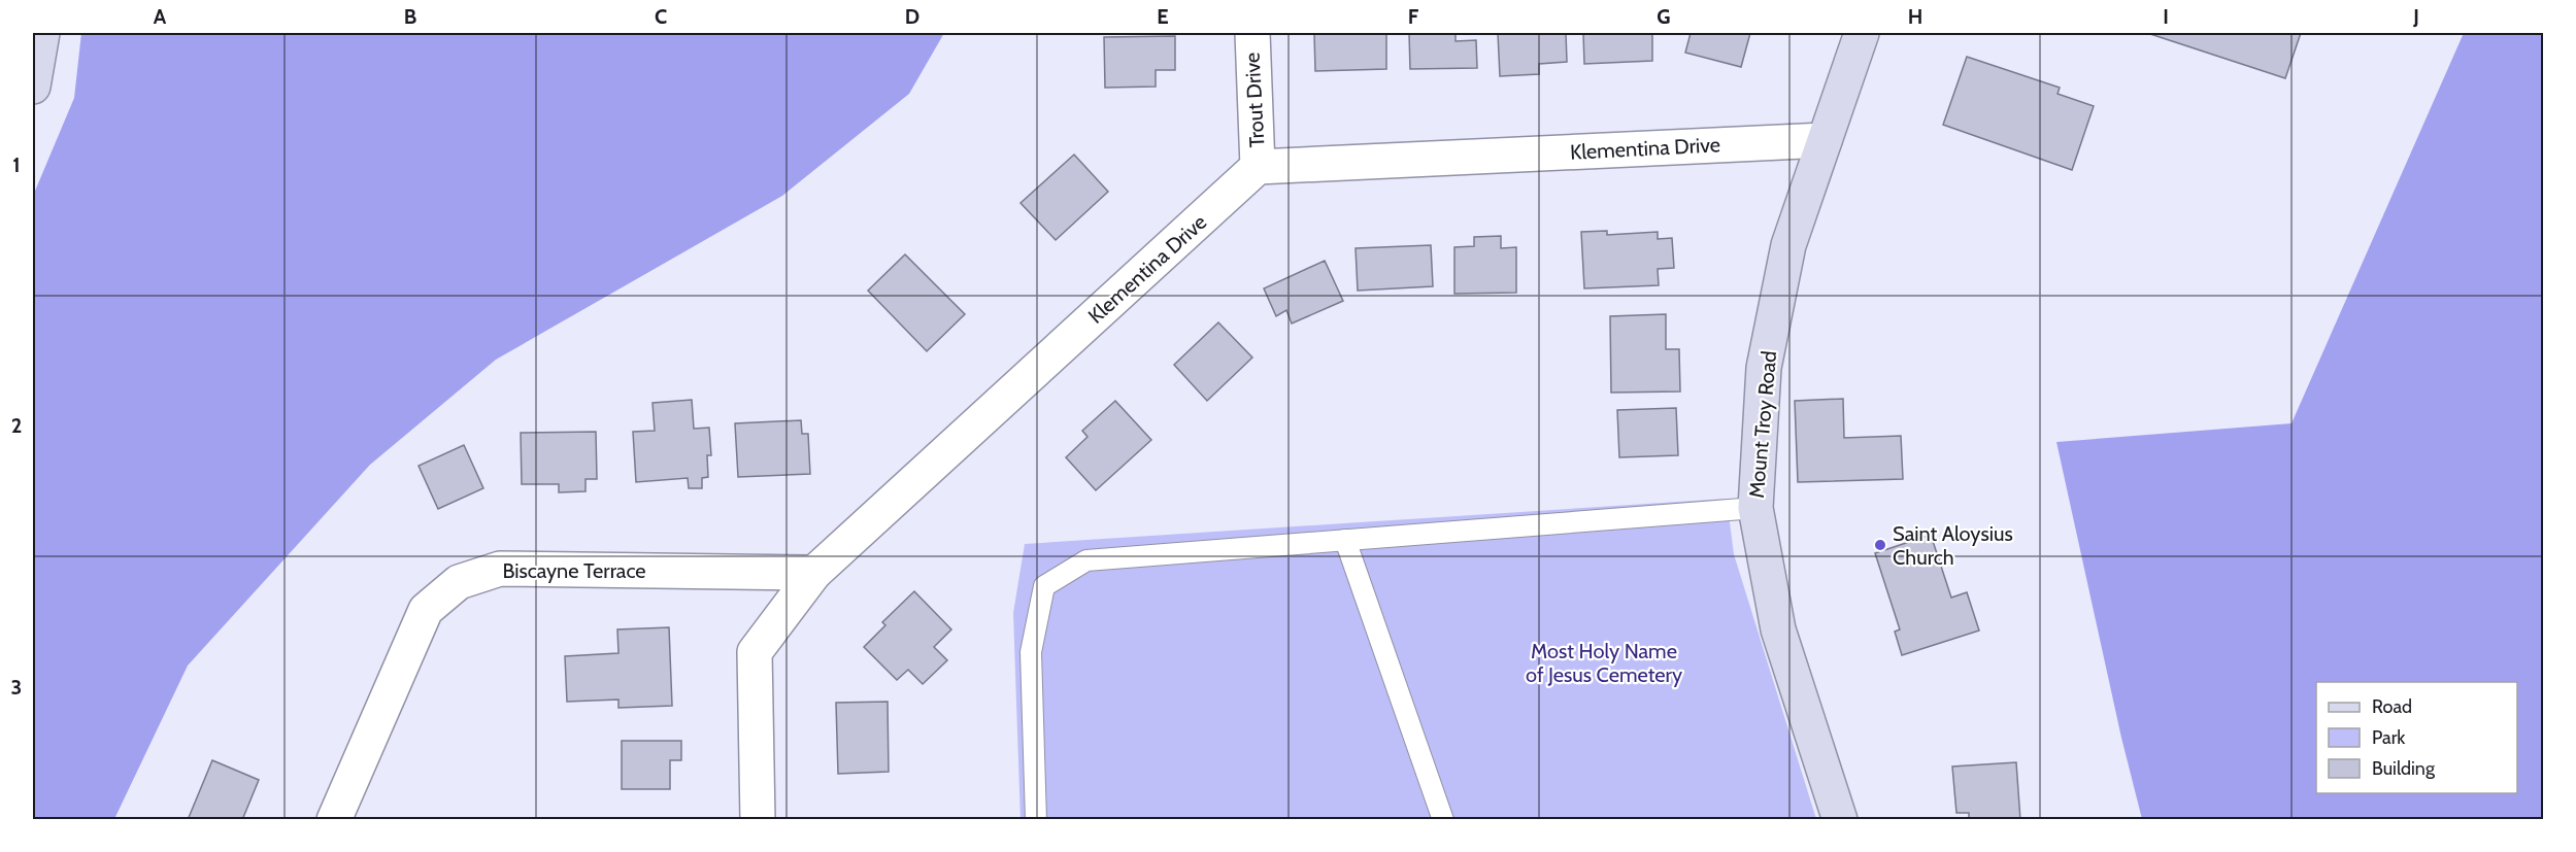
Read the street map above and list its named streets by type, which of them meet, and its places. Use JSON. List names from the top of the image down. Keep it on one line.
{"streets":{"street":["Trout Drive","Klementina Drive","Mount Troy Road","Biscayne Terrace"]},"crossings":[["Trout Drive","Klementina Drive"],["Klementina Drive","Mount Troy Road"],["Klementina Drive","Biscayne Terrace"]],"parks":["Most Holy Name of Jesus Cemetery"],"places":["Saint Aloysius Church"],"legend":["Road","Park","Building"],"grid":{"columns":["A","B","C","D","E","F","G","H","I","J"],"rows":["1","2","3"]}}
